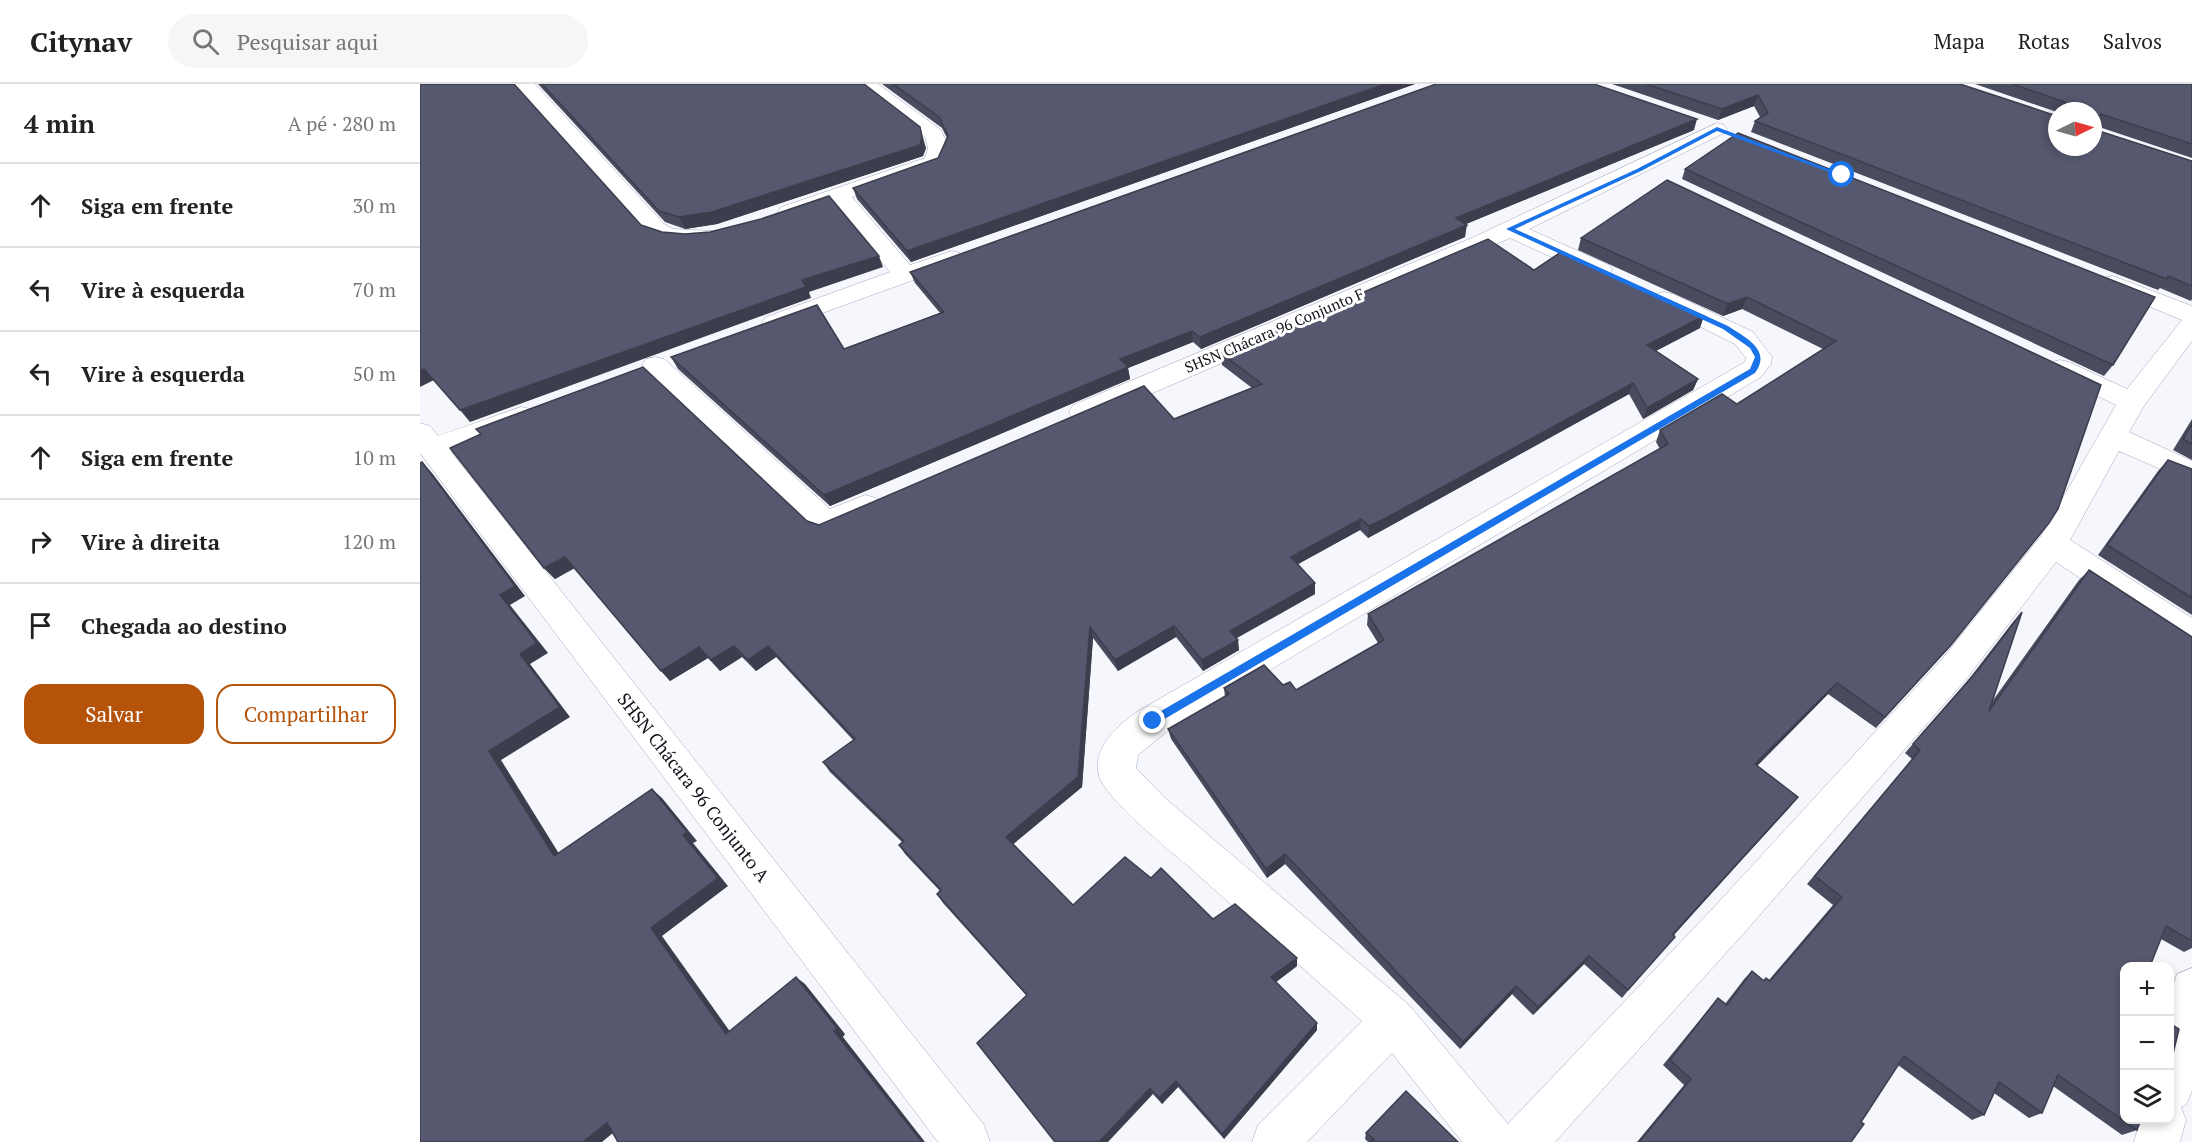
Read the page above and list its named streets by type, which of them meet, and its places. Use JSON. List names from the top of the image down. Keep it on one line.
{"streets":{"street":["SHSN Chácara 96 Conjunto F","SHSN Chácara 96 Conjunto A"]},"north":"right","page":{"header":"Citynav","search":"Pesquisar aqui","nav":["Mapa","Rotas","Salvos"],"heading":["4 min","A pé · 280 m"],"list":[["Siga em frente","30 m"],["Vire à esquerda","70 m"],["Vire à esquerda","50 m"],["Siga em frente","10 m"],["Vire à direita","120 m"],"Chegada ao destino"],"buttons":["Salvar","Compartilhar"],"map_buttons":["+","−"]}}
